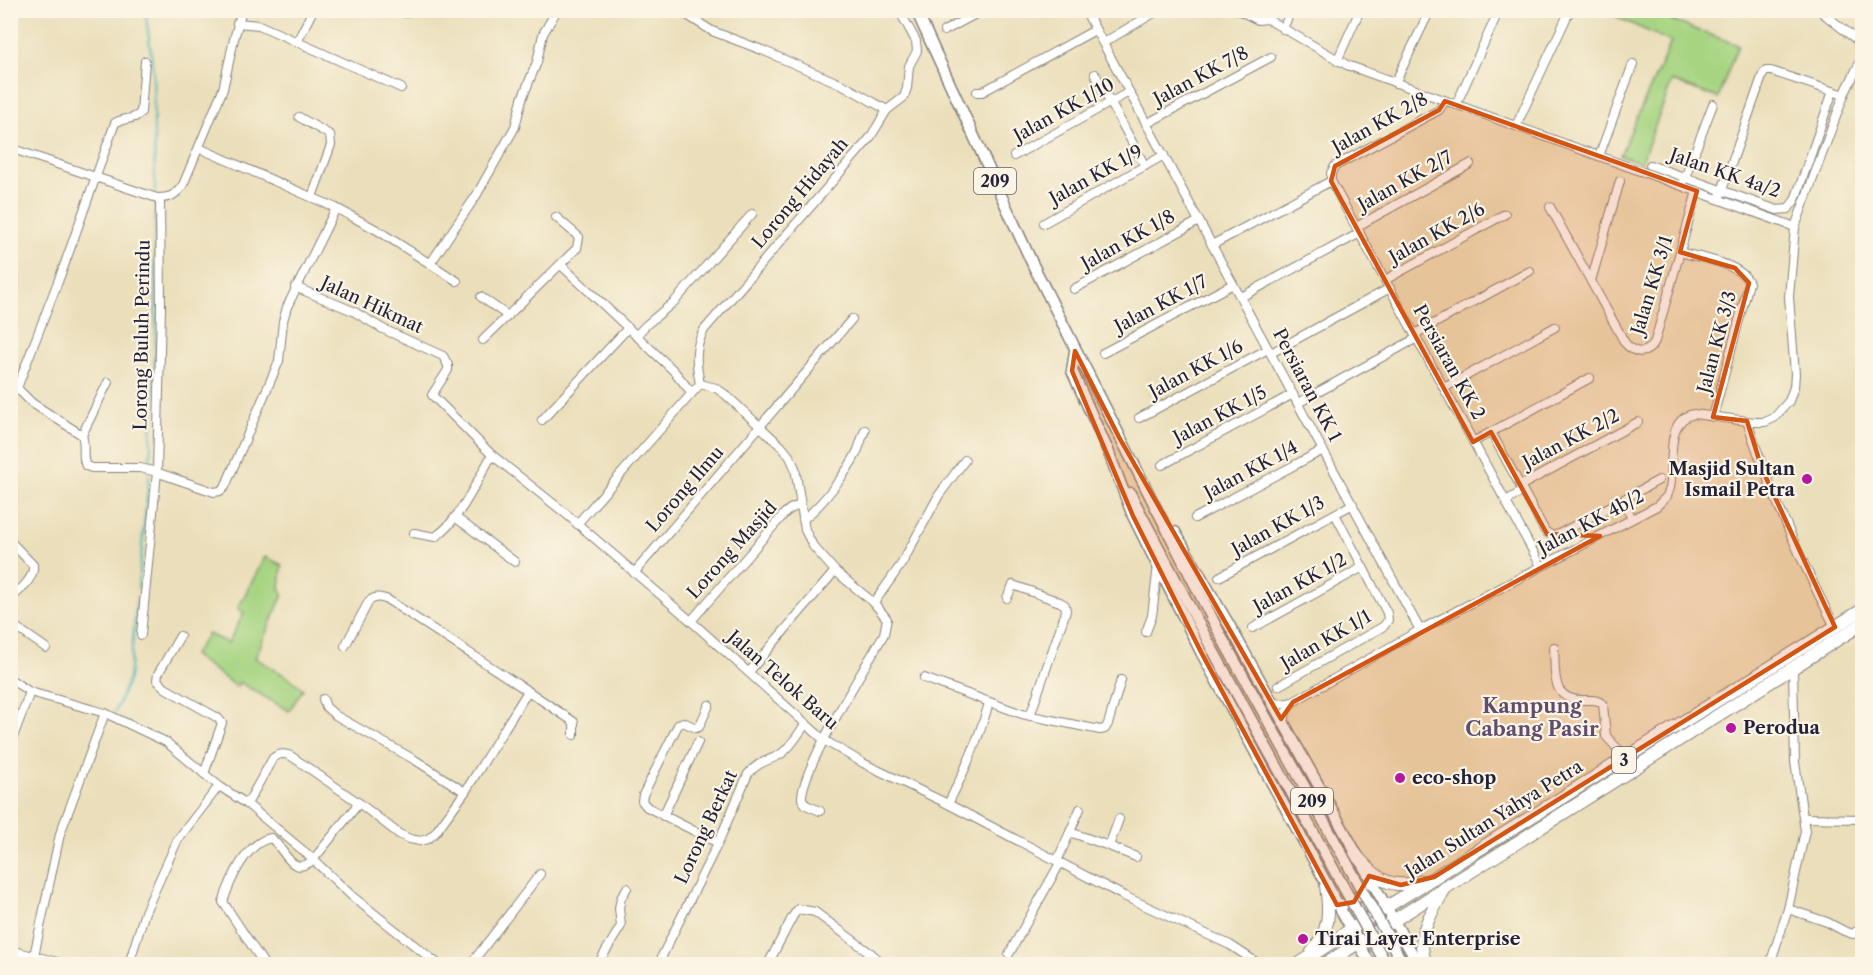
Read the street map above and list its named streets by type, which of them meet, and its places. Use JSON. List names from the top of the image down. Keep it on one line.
{"streets":{"highway":["3","Jalan Sultan Yahya Petra"],"main road":["209"],"street":["Jalan KK 7/8","Jalan KK 1/10","Jalan KK 2/8","Jalan KK 4a/2","Jalan KK 1/9","Jalan KK 2/7","Lorong Hidayah","Jalan KK 2/6","Jalan KK 1/8","Jalan KK 3/1","Jalan KK 1/7","Jalan Hikmat","Lorong Buluh Perindu","Jalan KK 3/3","Persiaran KK 2","Jalan KK 1/6","Persiaran KK 1","Jalan KK 1/5","Jalan KK 2/2","Jalan KK 1/4","Lorong Ilmu","Jalan KK 4b/2","Jalan KK 1/3","Lorong Masjid","Jalan KK 1/2","Jalan KK 1/1","Jalan Telok Baru","Lorong Berkat"]},"crossings":[["Jalan KK 7/8","Persiaran KK 1"],["Jalan KK 1/10","Persiaran KK 1"],["Jalan KK 2/8","Persiaran KK 2"],["Jalan KK 2/8","Persiaran KK 1"],["Jalan KK 1/9","Persiaran KK 1"],["Jalan KK 2/7","Persiaran KK 2"],["Jalan KK 2/7","Persiaran KK 1"],["Jalan KK 2/6","Persiaran KK 2"],["Jalan KK 2/6","Jalan KK 1/6"],["Jalan KK 2/6","Persiaran KK 1"],["Jalan KK 1/8","Persiaran KK 1"],["Jalan KK 3/1","Jalan KK 3/3"],["Jalan KK 1/7","Persiaran KK 1"],["Jalan Hikmat","Jalan Telok Baru"],["Jalan KK 3/3","Jalan KK 4b/2"],["Persiaran KK 2","Jalan KK 2/2"],["Persiaran KK 2","Jalan KK 4b/2"],["Jalan KK 1/6","Persiaran KK 1"],["Persiaran KK 1","Jalan KK 1/5"],["Persiaran KK 1","Jalan KK 1/4"],["Persiaran KK 1","Jalan KK 4b/2"],["Persiaran KK 1","Jalan KK 1/3"],["Lorong Ilmu","Jalan Telok Baru"],["Lorong Masjid","Jalan Telok Baru"],["Jalan KK 1/2","Jalan KK 1/1"],["Jalan Telok Baru","Lorong Berkat"]],"districts":["Kampung Cabang Pasir"],"places":["Masjid Sultan Ismail Petra","Perodua","eco-shop","Tirai Layer Enterprise"]}
